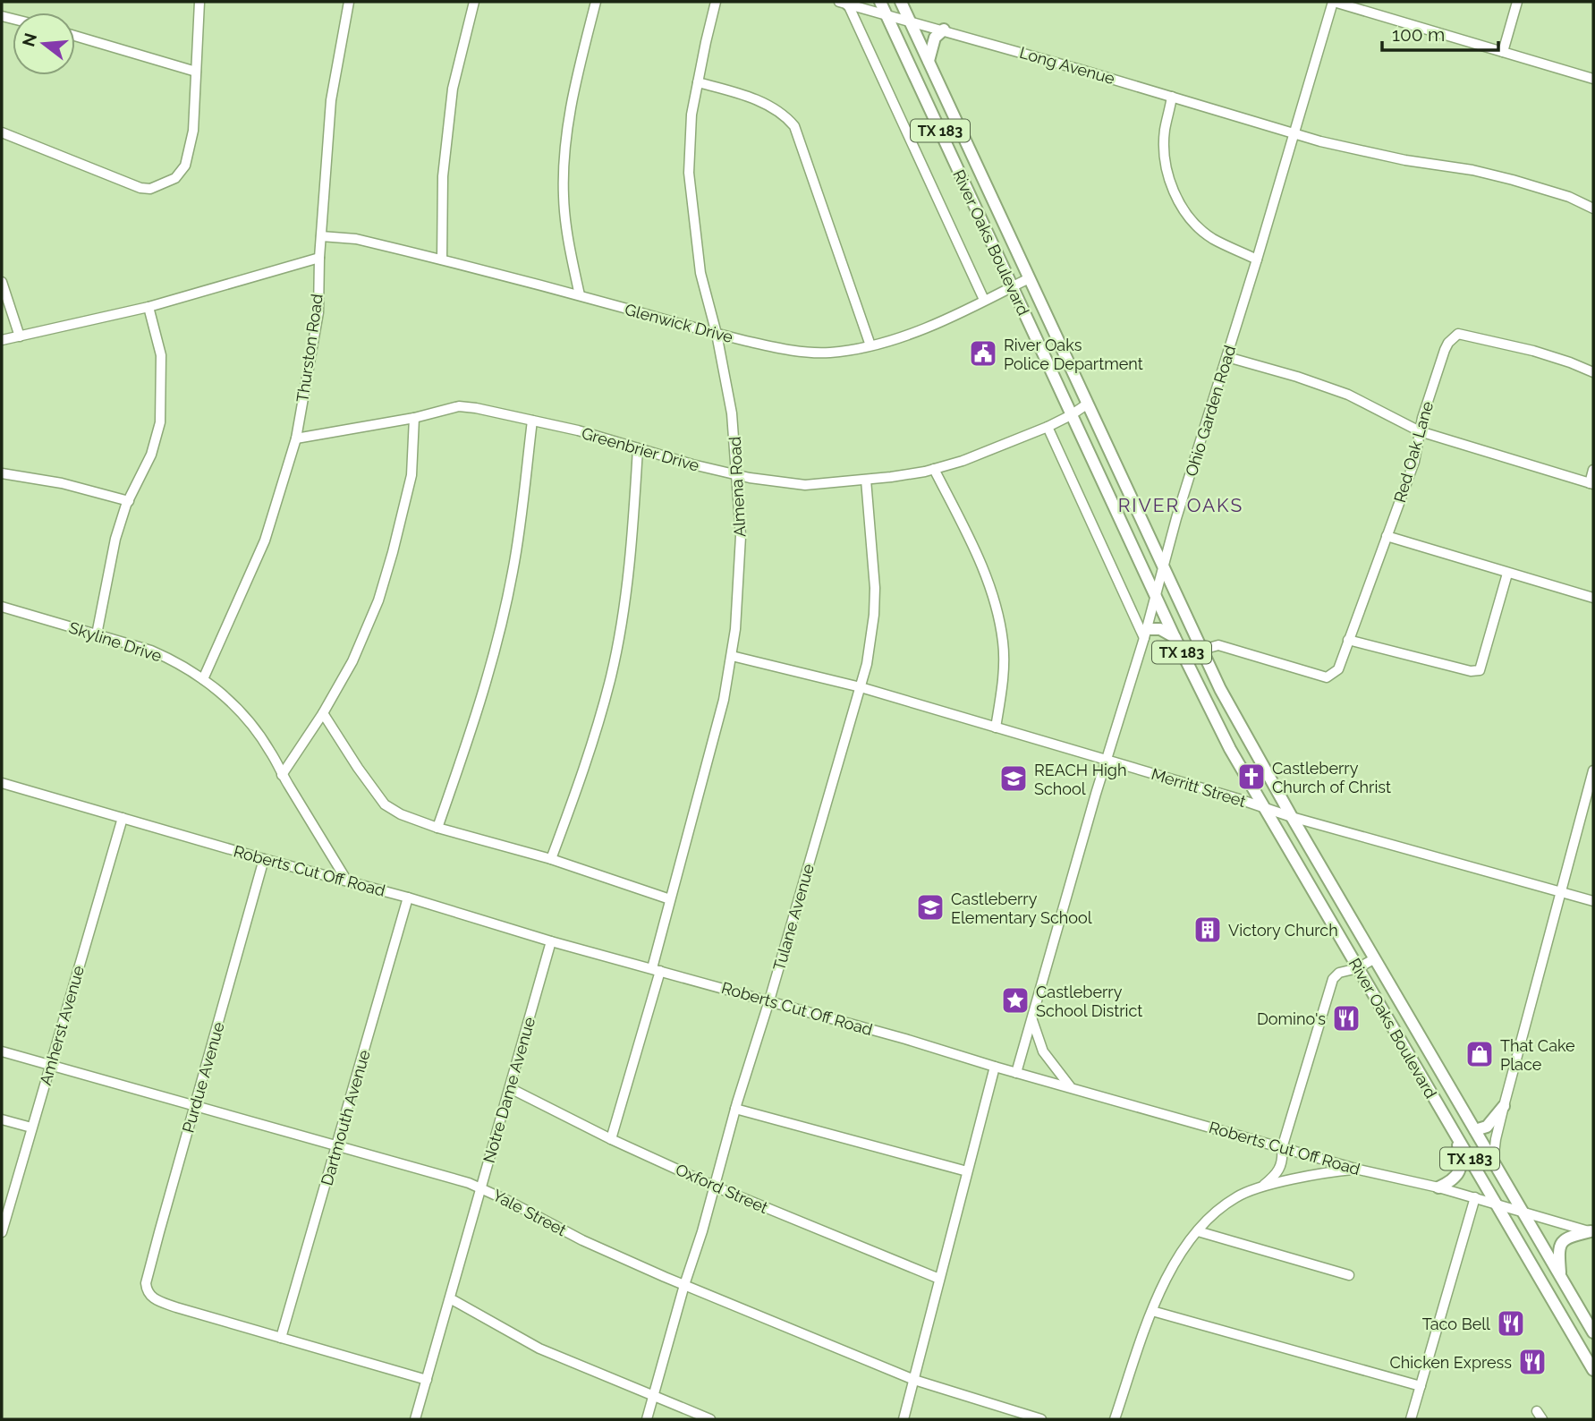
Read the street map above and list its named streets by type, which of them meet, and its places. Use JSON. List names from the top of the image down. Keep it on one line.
{"streets":{"main road":["TX 183","River Oaks Boulevard"],"street":["Long Avenue","Glenwick Drive","Thurston Road","Ohio Garden Road","Greenbrier Drive","Red Oak Lane","Almena Road","Skyline Drive","Merritt Street","Roberts Cut Off Road","Tulane Avenue","Amherst Avenue","Purdue Avenue","Notre Dame Avenue","Dartmouth Avenue","Oxford Street","Yale Street"]},"crossings":[["Long Avenue","River Oaks Boulevard"],["Long Avenue","Ohio Garden Road"],["River Oaks Boulevard","Glenwick Drive"],["River Oaks Boulevard","Ohio Garden Road"],["River Oaks Boulevard","Greenbrier Drive"],["River Oaks Boulevard","Red Oak Lane"],["River Oaks Boulevard","Merritt Street"],["River Oaks Boulevard","Roberts Cut Off Road"],["Glenwick Drive","Thurston Road"],["Glenwick Drive","Almena Road"],["Thurston Road","Greenbrier Drive"],["Thurston Road","Skyline Drive"],["Ohio Garden Road","Merritt Street"],["Ohio Garden Road","Roberts Cut Off Road"],["Greenbrier Drive","Almena Road"],["Greenbrier Drive","Tulane Avenue"],["Almena Road","Merritt Street"],["Almena Road","Roberts Cut Off Road"],["Almena Road","Oxford Street"],["Skyline Drive","Roberts Cut Off Road"],["Merritt Street","Tulane Avenue"],["Roberts Cut Off Road","Tulane Avenue"],["Roberts Cut Off Road","Amherst Avenue"],["Roberts Cut Off Road","Purdue Avenue"],["Roberts Cut Off Road","Notre Dame Avenue"],["Roberts Cut Off Road","Dartmouth Avenue"],["Tulane Avenue","Oxford Street"],["Tulane Avenue","Yale Street"],["Amherst Avenue","Yale Street"],["Purdue Avenue","Dartmouth Avenue"],["Purdue Avenue","Yale Street"],["Notre Dame Avenue","Oxford Street"],["Notre Dame Avenue","Yale Street"],["Dartmouth Avenue","Yale Street"]],"districts":["RIVER OAKS"],"places":{"public building":["River Oaks Police Department"],"church":["Castleberry Church of Christ"],"school or university":["REACH High School","Castleberry Elementary School"],"building":["Victory Church"],"place":["Castleberry School District"],"restaurant":["Domino's","Taco Bell","Chicken Express"],"shop":["That Cake Place"]},"scale_bar":"100 m","north":"left"}
